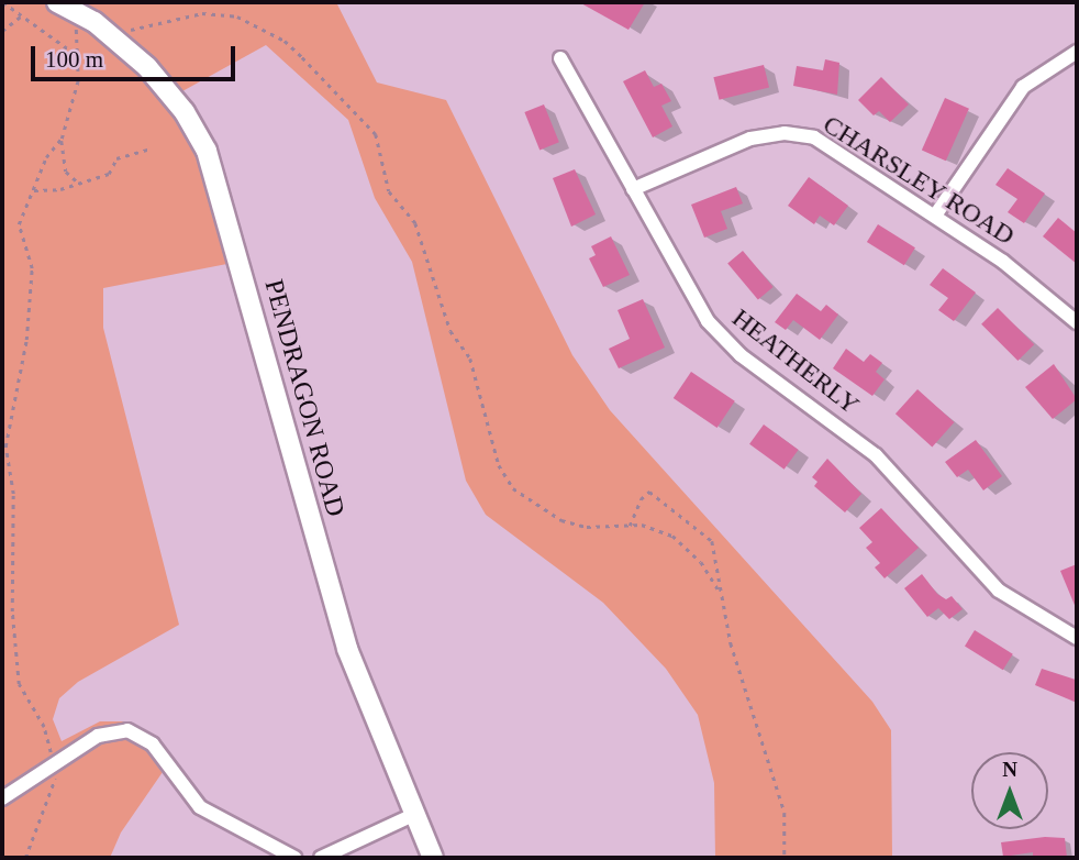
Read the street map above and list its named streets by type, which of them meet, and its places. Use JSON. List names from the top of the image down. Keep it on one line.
{"streets":{"street":["CHARSLEY ROAD","HEATHERLY","PENDRAGON ROAD"]},"crossings":[["CHARSLEY ROAD","HEATHERLY"]],"scale_bar":"100 m","north":"top"}
